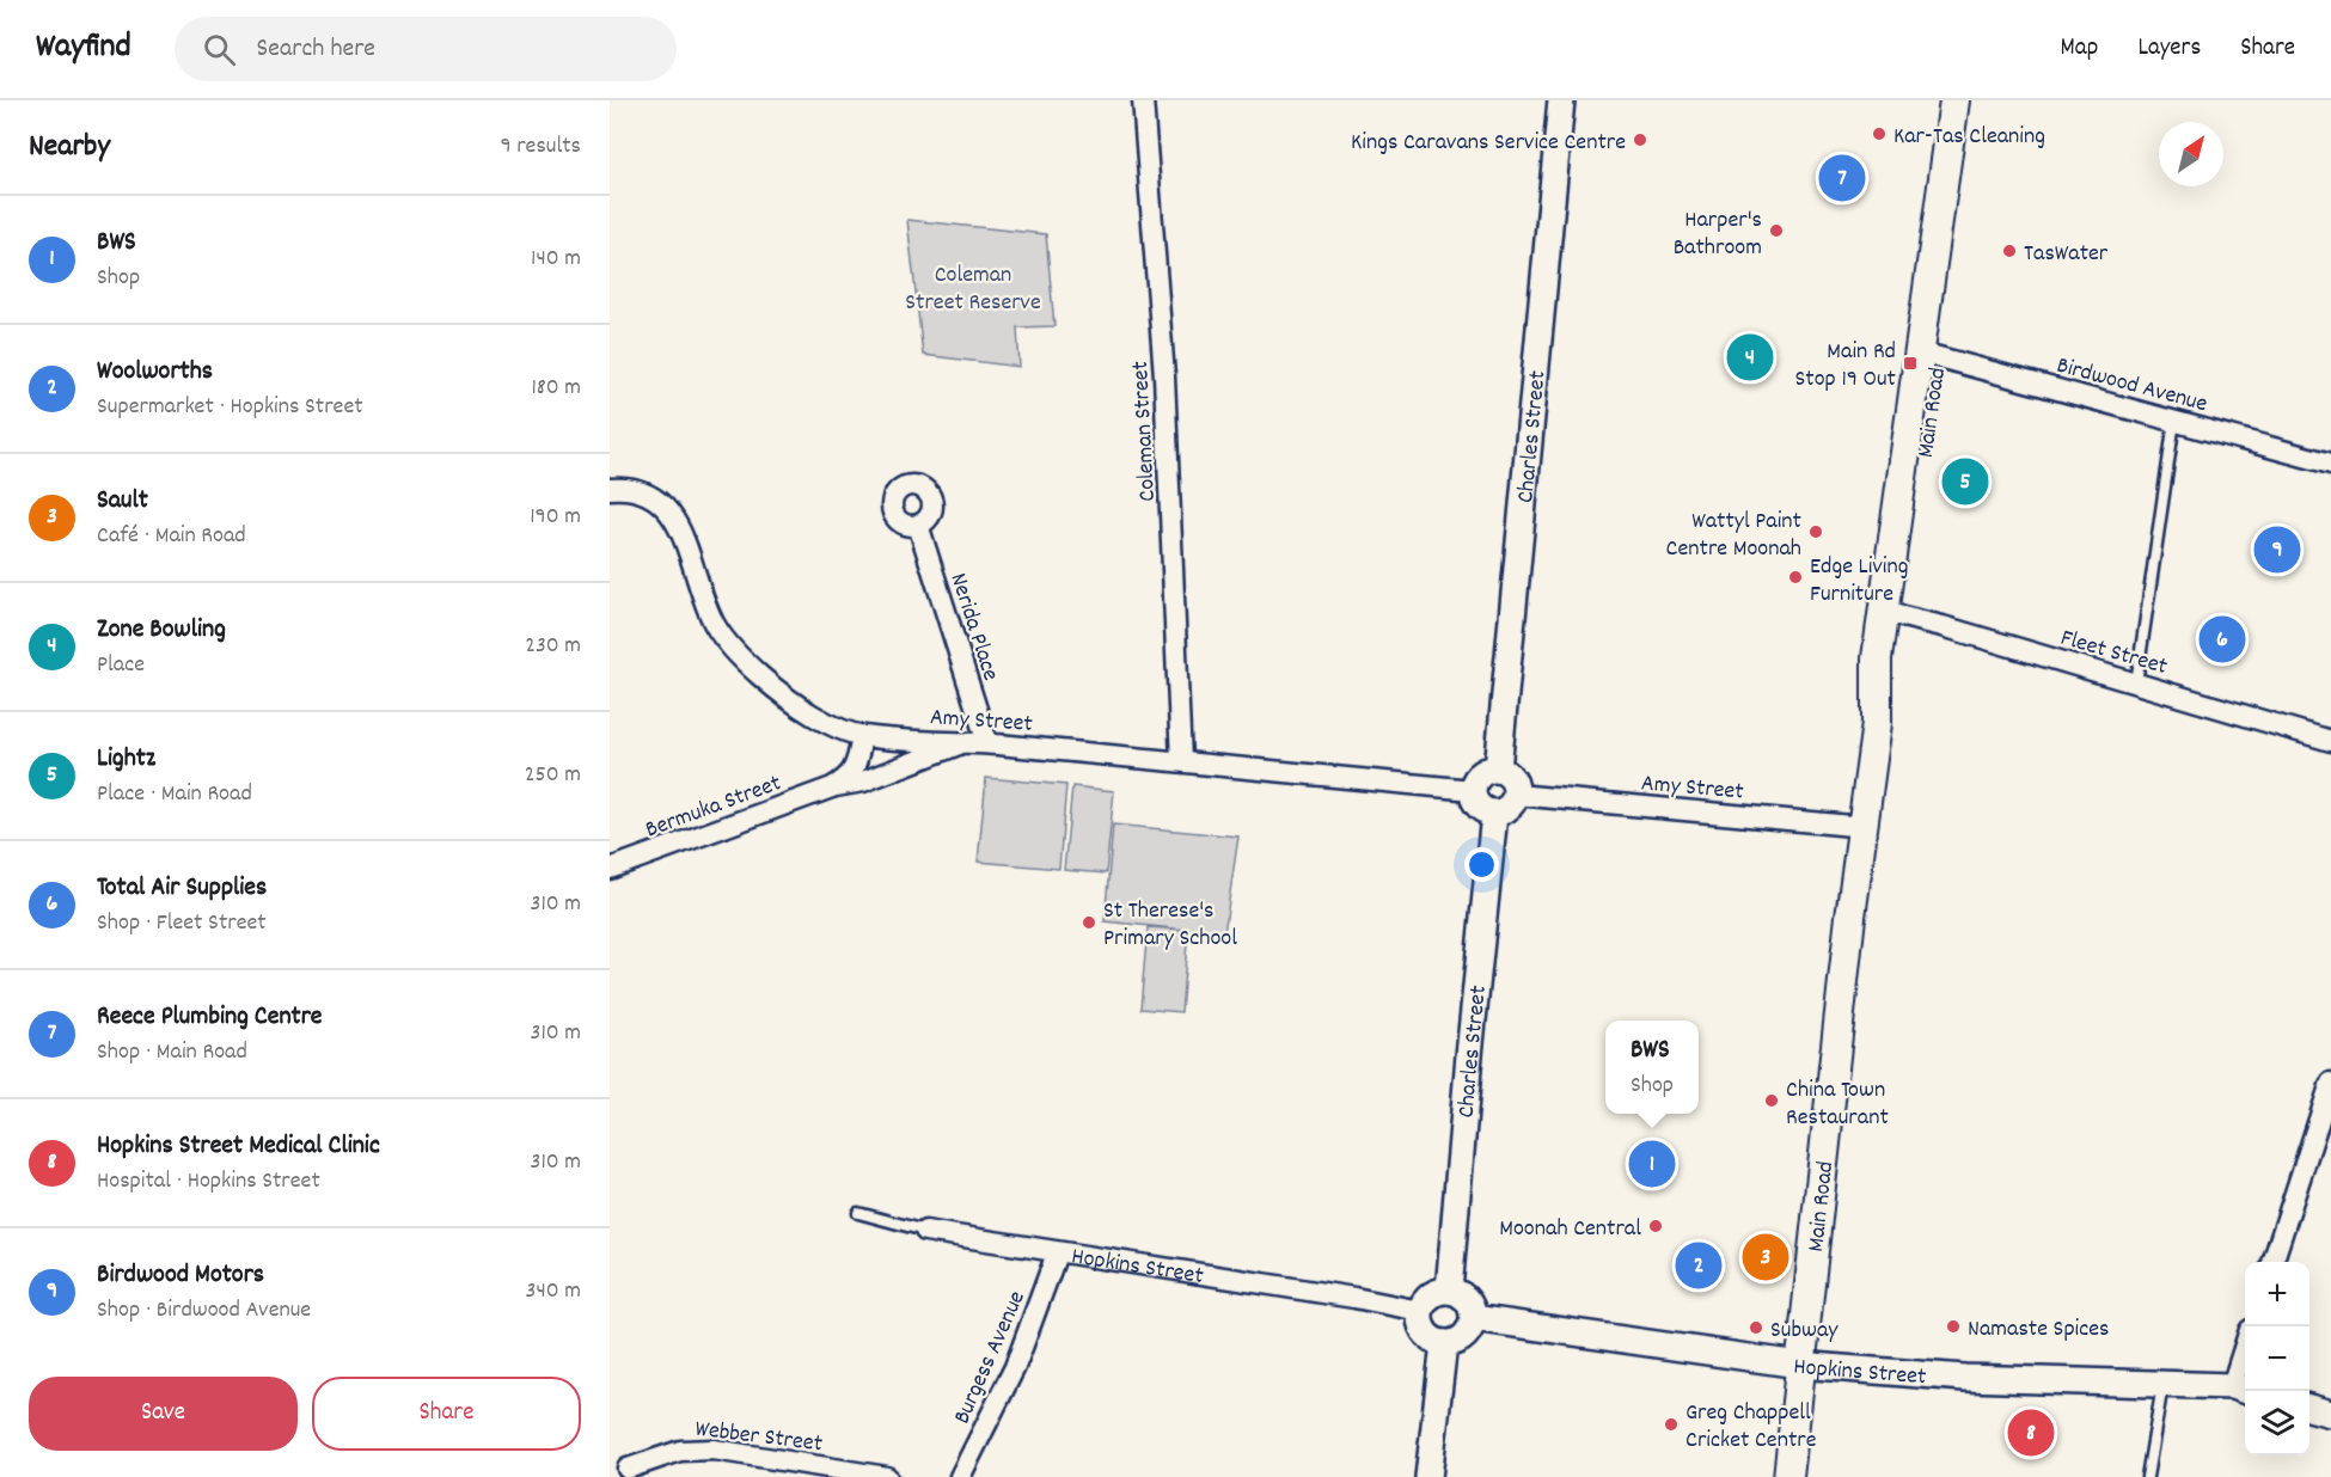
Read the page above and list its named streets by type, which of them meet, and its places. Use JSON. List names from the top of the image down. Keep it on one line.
{"streets":{"main road":["Main Road"],"street":["Birdwood Avenue","Coleman Street","Charles Street","Nerida Place","Fleet Street","Amy Street","Bermuka Street","Hopkins Street","Burgess Avenue","Webber Street"]},"crossings":[["Birdwood Avenue","Main Road"],["Main Road","Fleet Street"],["Main Road","Amy Street"],["Main Road","Hopkins Street"],["Coleman Street","Amy Street"],["Charles Street","Amy Street"],["Charles Street","Hopkins Street"],["Nerida Place","Amy Street"],["Amy Street","Bermuka Street"],["Hopkins Street","Burgess Avenue"]],"parks":["Coleman Street Reserve"],"places":{"other":["Kar-Tas Cleaning","Kings Caravans Service Centre","Harper's Bathroom","TasWater","Wattyl Paint Centre Moonah","Edge Living Furniture","St Therese's Primary School","China Town Restaurant","Moonah Central","Namaste Spices","Subway","Greg Chappell Cricket Centre"],"transit":["Main Rd Stop 19 Out"]},"north":"top right","page":{"header":"Wayfind","search":"Search here","nav":["Map","Layers","Share"],"heading":["Nearby","9 results"],"pins":["7","4","5","9","6","1","3","2","8"],"list":[{"mark":"1","name":"BWS","note":"Shop","value":"140 m"},{"mark":"2","name":"Woolworths","note":"Supermarket · Hopkins Street","value":"180 m"},{"mark":"3","name":"Sault","note":"Café · Main Road","value":"190 m"},{"mark":"4","name":"Zone Bowling","note":"Place","value":"230 m"},{"mark":"5","name":"Lightz","note":"Place · Main Road","value":"250 m"},{"mark":"6","name":"Total Air Supplies","note":"Shop · Fleet Street","value":"310 m"},{"mark":"7","name":"Reece Plumbing Centre","note":"Shop · Main Road","value":"310 m"},{"mark":"8","name":"Hopkins Street Medical Clinic","note":"Hospital · Hopkins Street","value":"310 m"},{"mark":"9","name":"Birdwood Motors","note":"Shop · Birdwood Avenue","value":"340 m"}],"popup":["BWS","Shop"],"map_buttons":["+","−"],"buttons":["Save","Share"]}}
